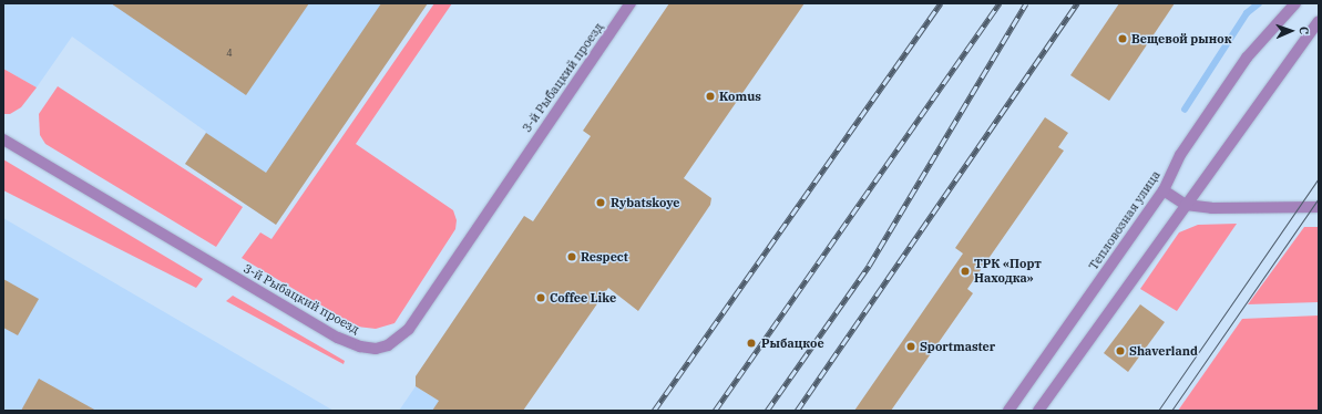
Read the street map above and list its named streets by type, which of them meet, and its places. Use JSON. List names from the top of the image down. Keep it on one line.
{"streets":{"street":["3-й Рыбацкий проезд","Тепловозная улица"]},"places":["Вещевой рынок","Komus","Rybatskoye","Respect","ТРК «Порт Находка»","Coffee Like","Рыбацкое","Sportmaster","Shaverland"],"house_numbers":["4"],"north":"right"}
